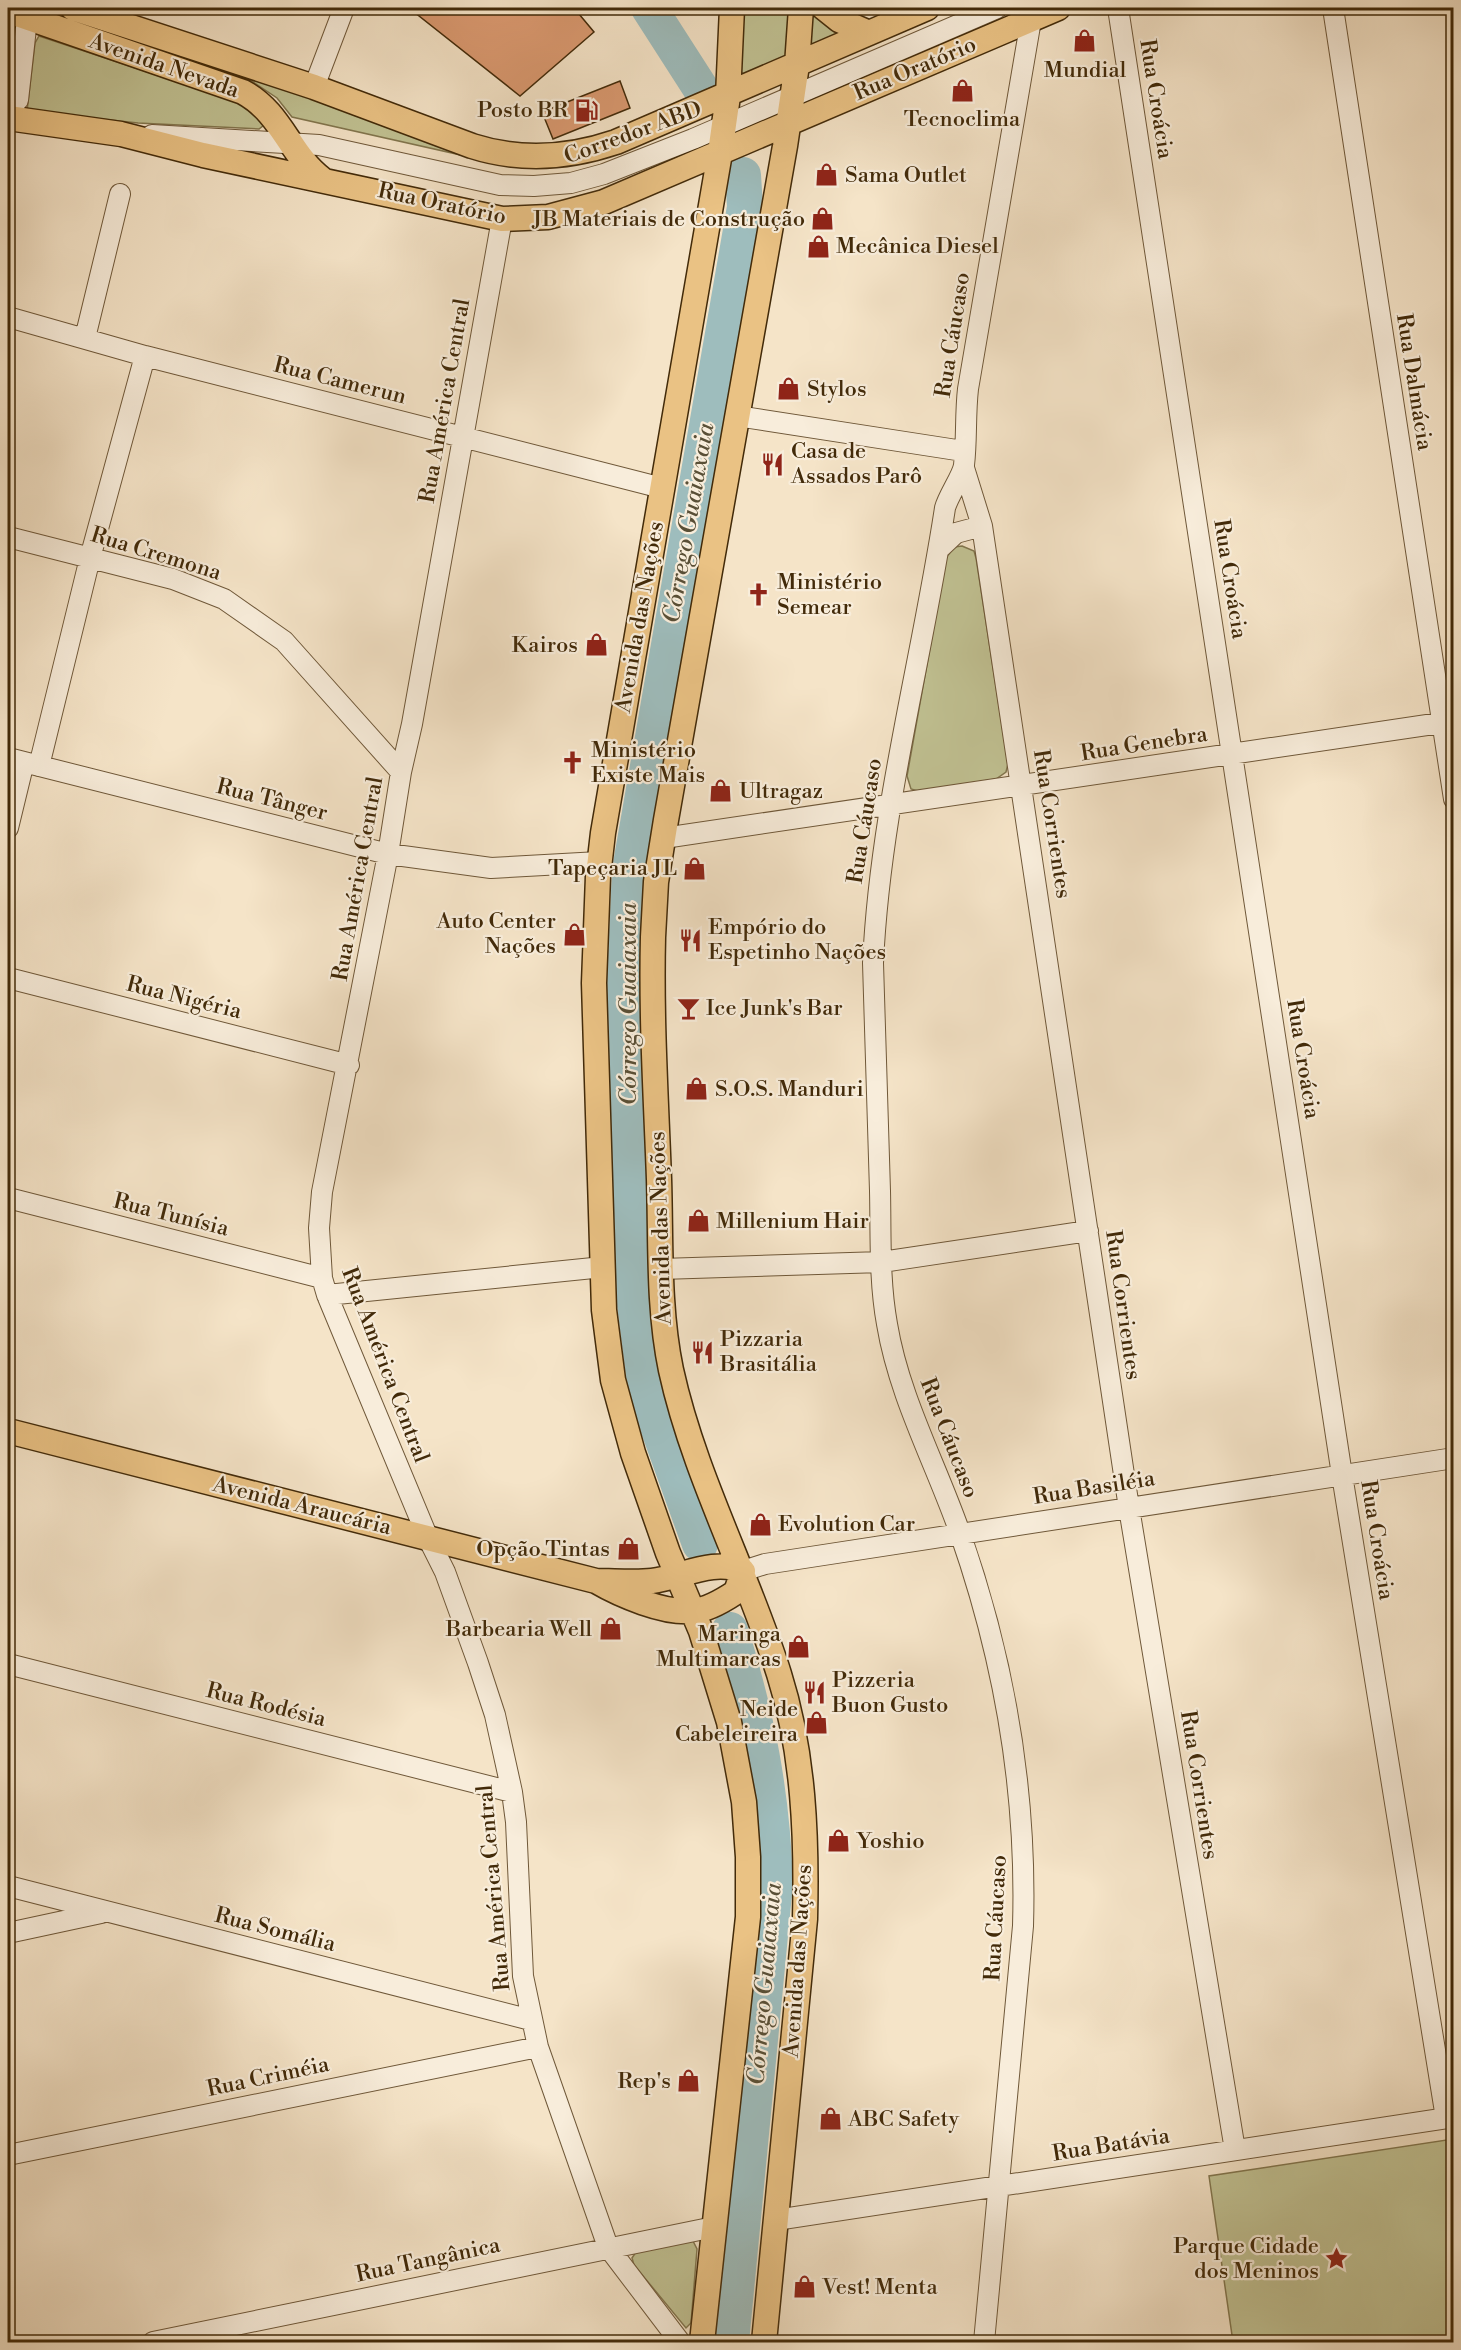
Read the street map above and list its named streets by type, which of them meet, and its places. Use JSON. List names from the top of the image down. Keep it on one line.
{"streets":{"main road":["Avenida Nevada","Rua Oratório","Avenida das Nações","Avenida Araucária"],"street":["Rua Croácia","Corredor ABD","Rua Cáucaso","Rua Camerun","Rua Dalmácia","Rua América Central","Rua Cremona","Rua Genebra","Rua Tânger","Rua Corrientes","Rua Nigéria","Rua Tunísia","Rua Basiléia","Rua Rodésia","Rua Somália","Rua Criméia","Rua Batávia","Rua Tangânica"]},"crossings":[["Avenida Nevada","Rua Oratório"],["Avenida Nevada","Corredor ABD"],["Rua Oratório","Corredor ABD"],["Rua Oratório","Rua Cáucaso"],["Rua Oratório","Rua América Central"],["Rua Oratório","Avenida das Nações"],["Rua Croácia","Rua Genebra"],["Rua Croácia","Rua Basiléia"],["Rua Croácia","Rua Batávia"],["Corredor ABD","Avenida das Nações"],["Rua Cáucaso","Rua Genebra"],["Rua Cáucaso","Rua Corrientes"],["Rua Cáucaso","Rua Basiléia"],["Rua Cáucaso","Rua Batávia"],["Rua Camerun","Rua América Central"],["Rua Camerun","Avenida das Nações"],["Rua Dalmácia","Rua Genebra"],["Rua América Central","Rua Cremona"],["Rua América Central","Rua Tânger"],["Rua América Central","Rua Nigéria"],["Rua América Central","Rua Tunísia"],["Rua América Central","Avenida Araucária"],["Rua América Central","Rua Rodésia"],["Rua América Central","Rua Somália"],["Rua América Central","Rua Criméia"],["Rua América Central","Rua Tangânica"],["Avenida das Nações","Rua Genebra"],["Avenida das Nações","Rua Tânger"],["Avenida das Nações","Rua Basiléia"],["Avenida das Nações","Avenida Araucária"],["Avenida das Nações","Rua Batávia"],["Avenida das Nações","Rua Tangânica"],["Rua Genebra","Rua Corrientes"],["Rua Corrientes","Rua Basiléia"],["Rua Corrientes","Rua Batávia"],["Rua Basiléia","Avenida Araucária"]],"water":["Córrego Guaiaxaia"],"places":{"shop":["Mundial","Tecnoclima","Sama Outlet","JB Materiais de Construção","Mecânica Diesel","Stylos","Kairos","Ultragaz","Tapeçaria JL","Auto Center Nações","S.O.S. Manduri","Millenium Hair","Evolution Car","Opção Tintas","Barbearia Well","Maringa Multimarcas","Neide Cabeleireira","Yoshio","Rep's","ABC Safety","Vest! Menta"],"fuel station":["Posto BR"],"restaurant":["Casa de Assados Parô","Empório do Espetinho Nações","Pizzaria Brasitália","Pizzeria Buon Gusto"],"church":["Ministério Semear","Ministério Existe Mais"],"bar":["Ice Junk's Bar"],"place":["Parque Cidade dos Meninos"]}}
